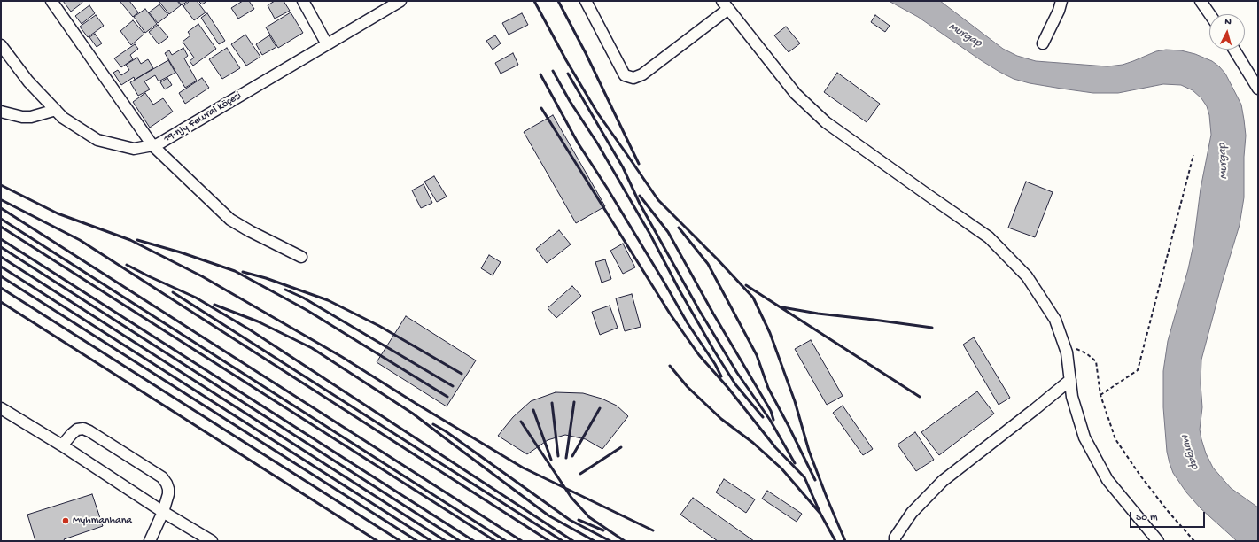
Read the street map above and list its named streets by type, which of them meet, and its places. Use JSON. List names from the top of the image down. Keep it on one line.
{"streets":{"street":["19-njy Fewral köçesi"]},"water":["Murgap"],"places":["Myhmanhana"],"scale_bar":"50 m","north":"top"}
